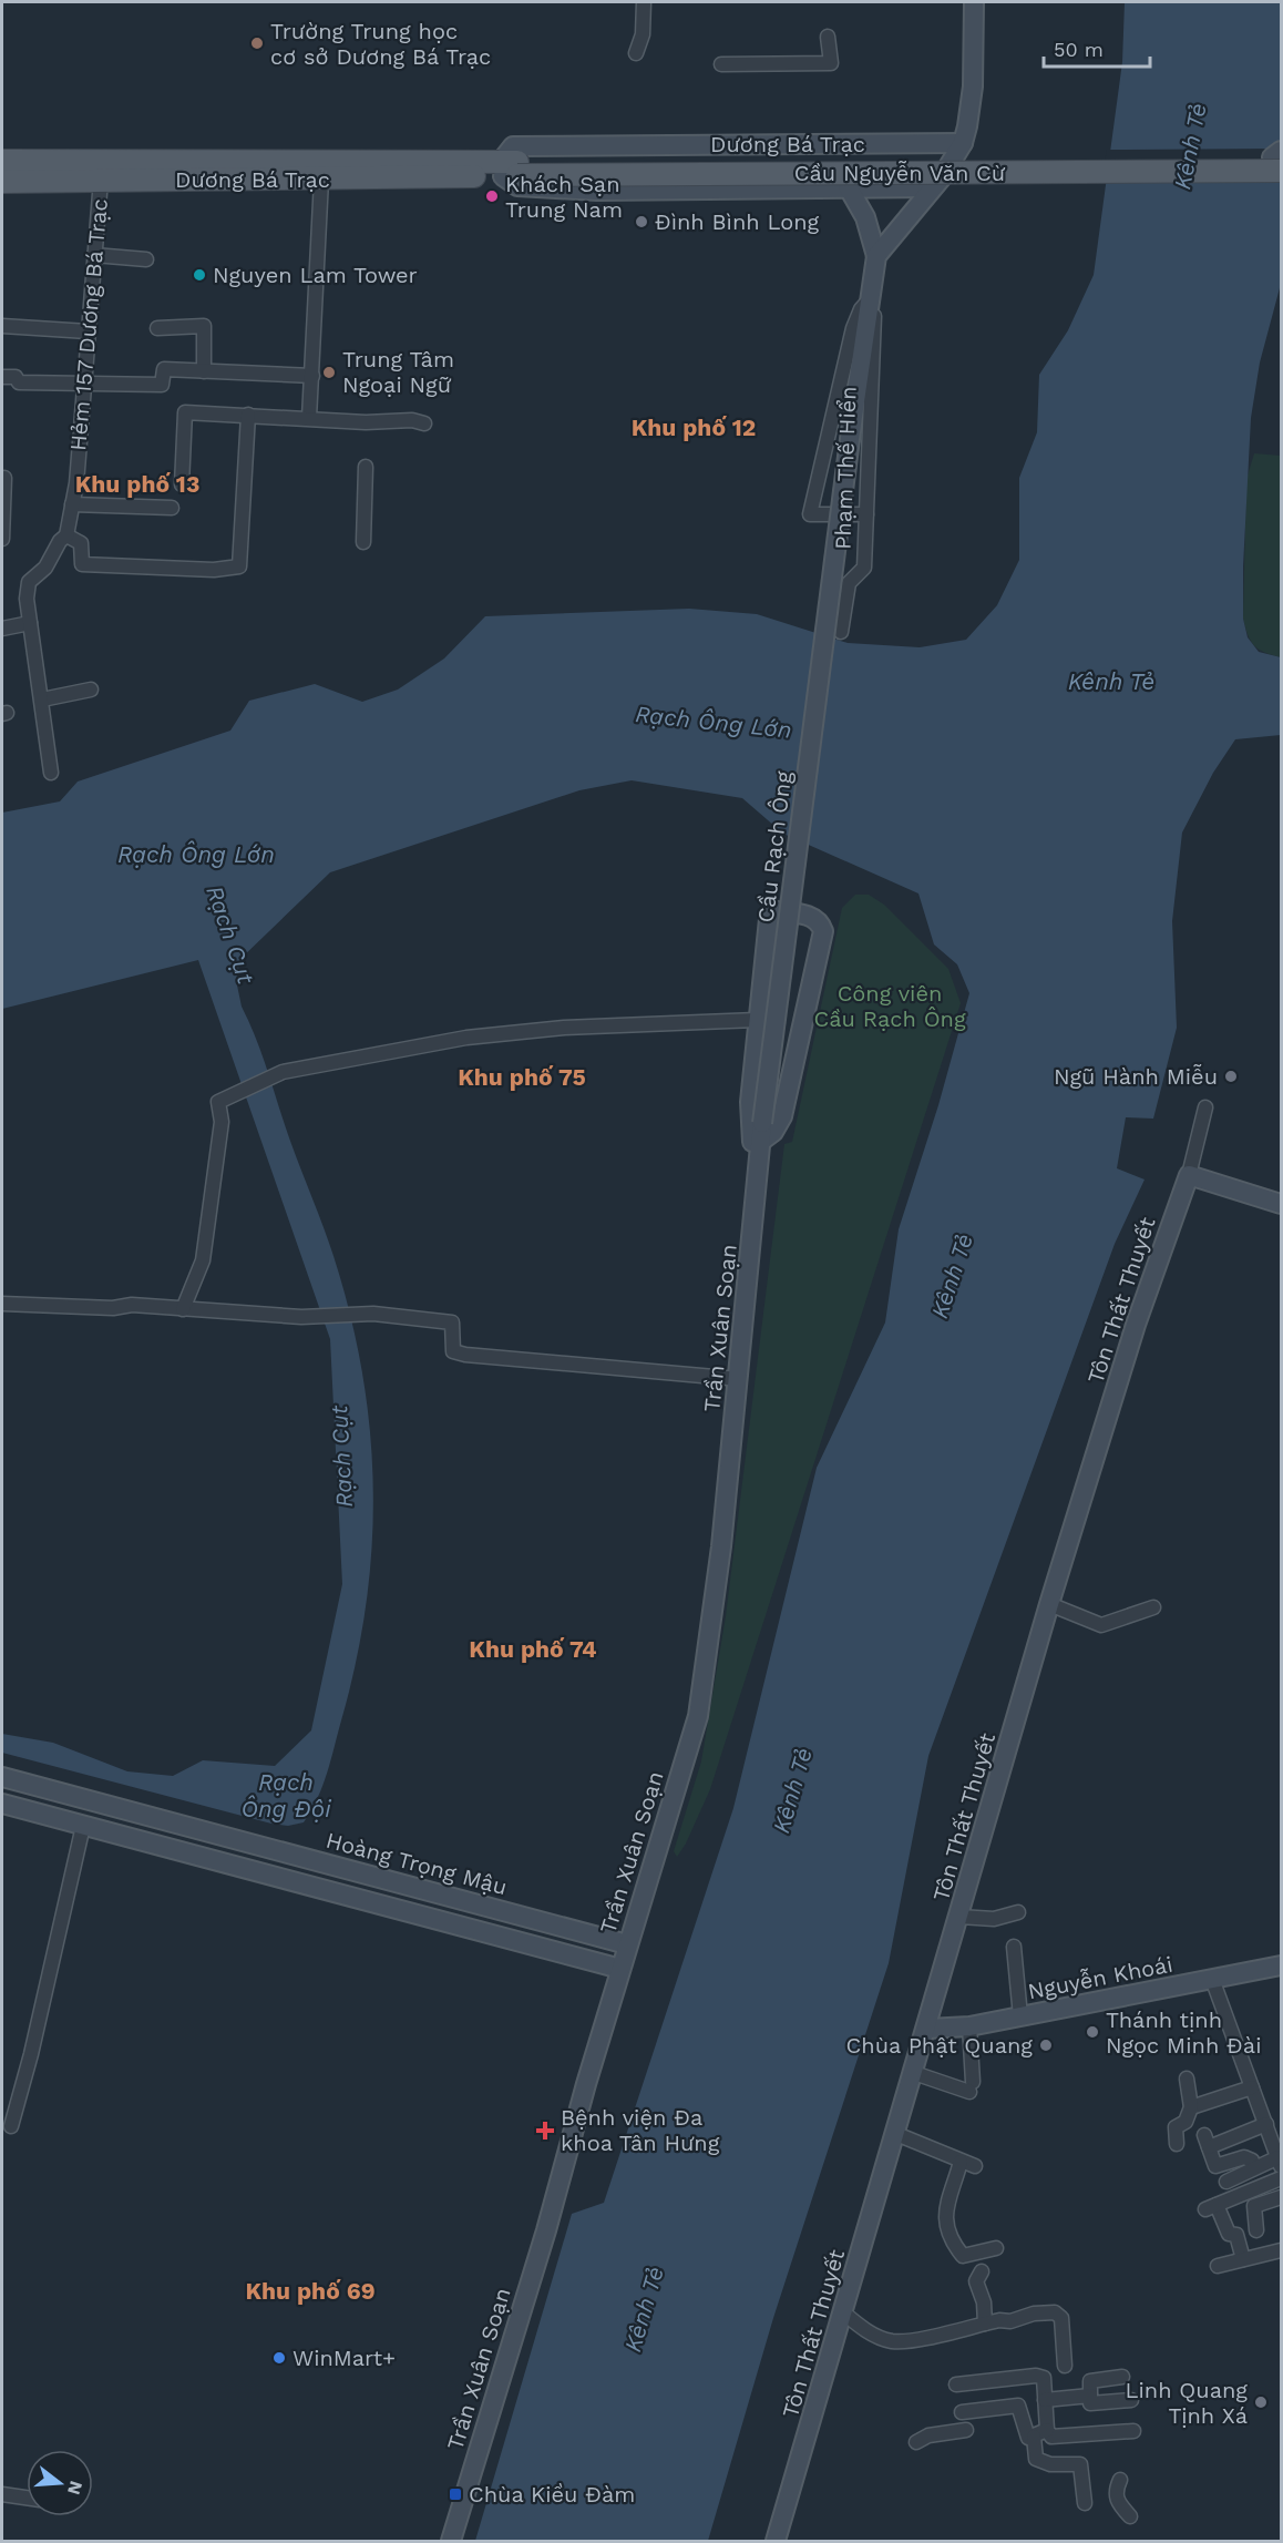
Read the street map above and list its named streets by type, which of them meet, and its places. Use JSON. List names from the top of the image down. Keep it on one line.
{"streets":{"main road":["Dương Bá Trạc","Cầu Nguyễn Văn Cừ","Phạm Thế Hiển","Cầu Rạch Ông","Tôn Thất Thuyết","Trần Xuân Soạn","Hoàng Trọng Mậu","Nguyễn Khoái"],"street":["Hẻm 157 Dương Bá Trạc"]},"crossings":[["Dương Bá Trạc","Cầu Nguyễn Văn Cừ"],["Dương Bá Trạc","Hẻm 157 Dương Bá Trạc"],["Phạm Thế Hiển","Cầu Rạch Ông"],["Cầu Rạch Ông","Trần Xuân Soạn"],["Tôn Thất Thuyết","Nguyễn Khoái"],["Trần Xuân Soạn","Hoàng Trọng Mậu"]],"districts":["Khu phố 12","Khu phố 13","Khu phố 75","Khu phố 74","Khu phố 69"],"water":["Kênh Tẻ","Rạch Ông Lớn","Rạch Cụt","Rạch Ông Đội"],"parks":["Công viên Cầu Rạch Ông"],"places":{"other":["Trường Trung học cơ sở Dương Bá Trạc","Khách Sạn Trung Nam","Đình Bình Long","Nguyen Lam Tower","Trung Tâm Ngoại Ngữ","Ngũ Hành Miễu","Thánh tịnh Ngọc Minh Đài","Chùa Phật Quang","WinMart+","Linh Quang Tịnh Xá"],"health":["Bệnh viện Đa khoa Tân Hưng"],"transit":["Chùa Kiều Đàm"]},"scale_bar":"50 m","north":"right"}
